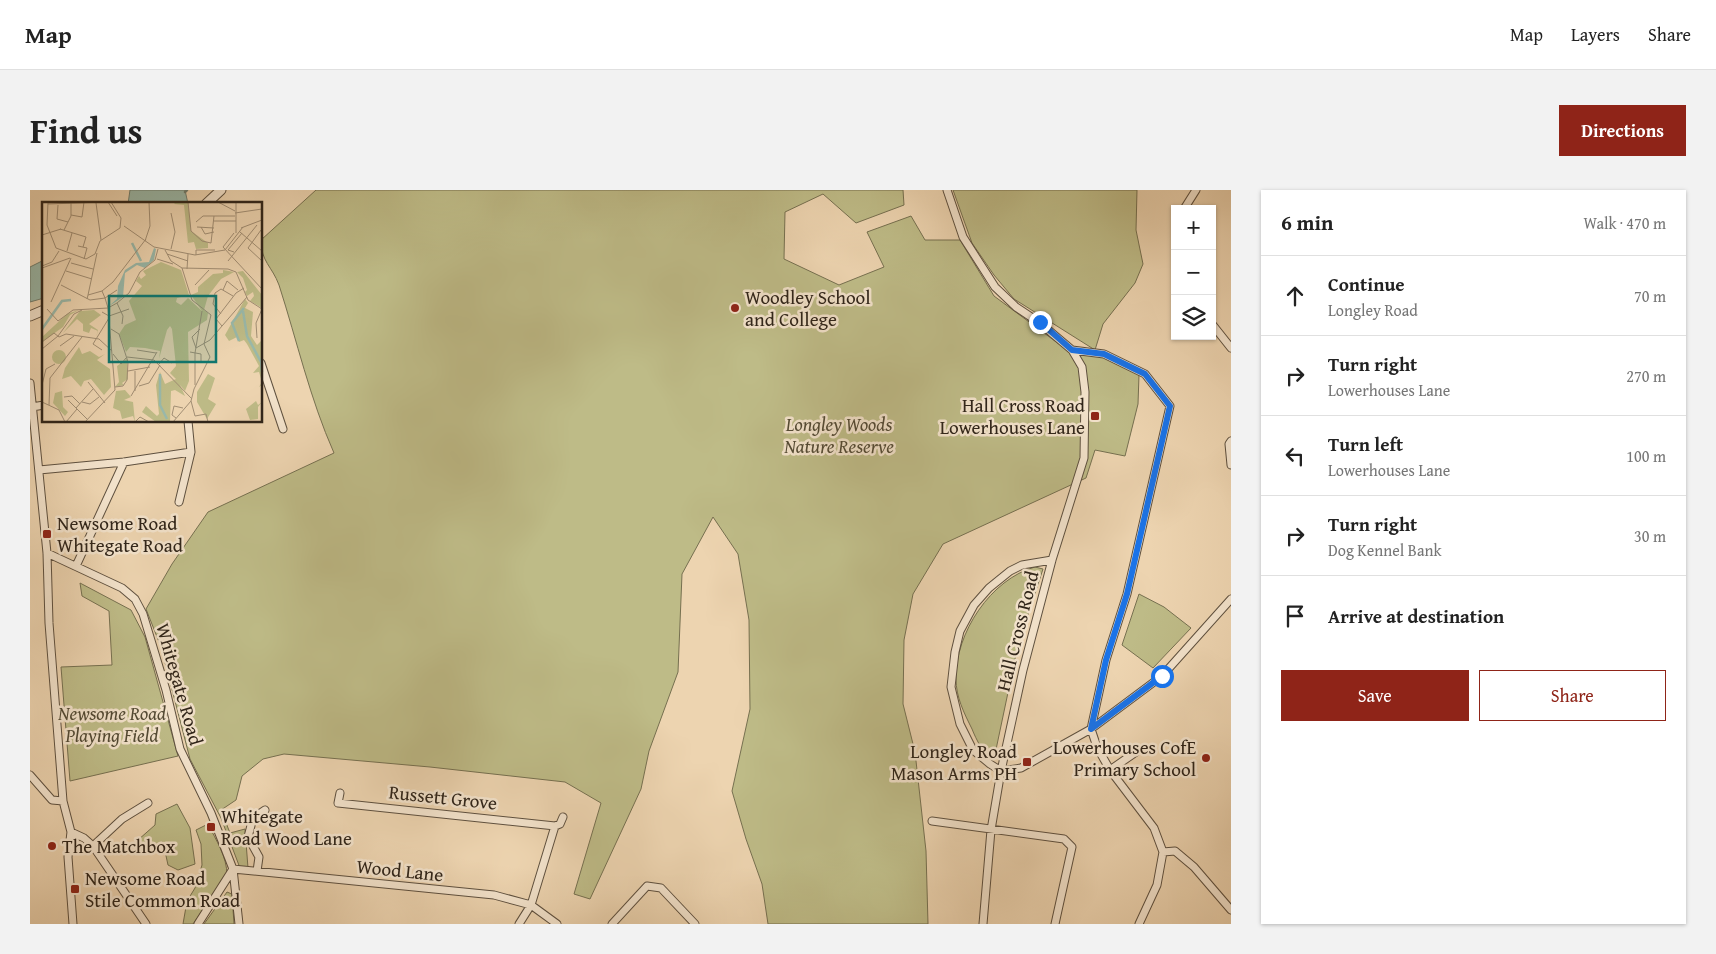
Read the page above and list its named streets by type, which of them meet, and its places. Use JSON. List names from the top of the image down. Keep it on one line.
{"streets":{"street":["Hall Cross Road","Whitegate Road","Russett Grove","Wood Lane"]},"crossings":[["Whitegate Road","Wood Lane"]],"parks":["Longley Woods Nature Reserve","Newsome Road Playing Field"],"places":{"other":["Woodley School and College","Lowerhouses CofE Primary School","The Matchbox"],"transit":["Hall Cross Road Lowerhouses Lane","Newsome Road Whitegate Road","Longley Road Mason Arms PH","Whitegate Road Wood Lane","Newsome Road Stile Common Road"]},"page":{"header":"Map","nav":["Map","Layers","Share"],"title":"Find us","buttons":["Directions",["Save","Share"]],"heading":["6 min","Walk · 470 m"],"map_buttons":["+","−"],"list":[["Continue","Longley Road","70 m"],["Turn right","Lowerhouses Lane","270 m"],["Turn left","Lowerhouses Lane","100 m"],["Turn right","Dog Kennel Bank","30 m"],"Arrive at destination"]}}
